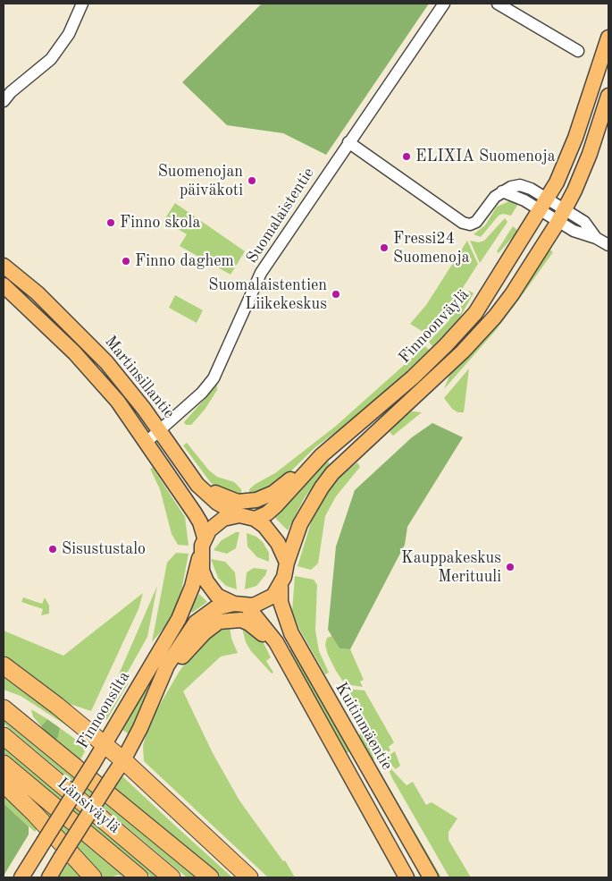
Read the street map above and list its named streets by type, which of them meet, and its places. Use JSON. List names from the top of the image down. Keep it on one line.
{"streets":{"highway":["Länsiväylä"],"main road":["Finnoonväylä","Martinsillantie","Finnoonsilta","Kuitinmäentie"],"street":["Suomalaistentie"]},"crossings":[["Suomalaistentie","Martinsillantie"],["Finnoonväylä","Martinsillantie"],["Finnoonväylä","Finnoonsilta"],["Finnoonväylä","Kuitinmäentie"],["Martinsillantie","Finnoonsilta"],["Martinsillantie","Kuitinmäentie"],["Finnoonsilta","Kuitinmäentie"]],"places":["ELIXIA Suomenoja","Suomenojan päiväkoti","Finno skola","Fressi24 Suomenoja","Finno daghem","Suomalaistentien Liikekeskus","Sisustustalo","Kauppakeskus Merituuli"]}
